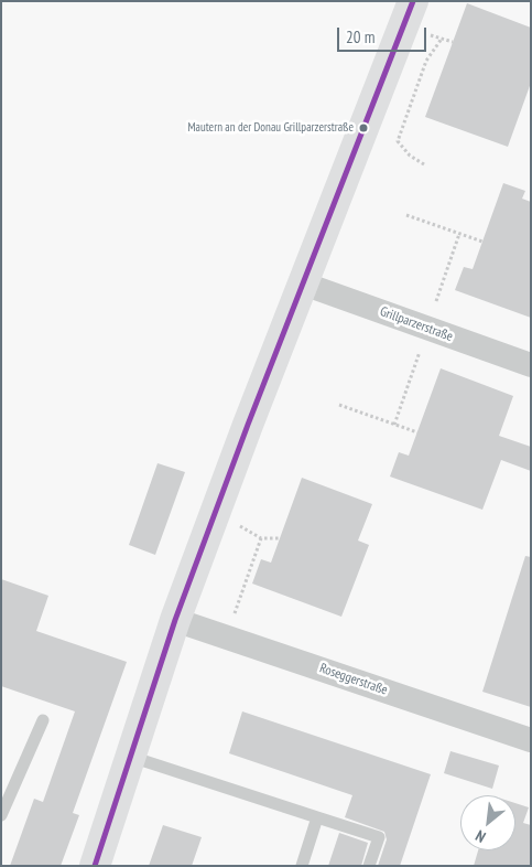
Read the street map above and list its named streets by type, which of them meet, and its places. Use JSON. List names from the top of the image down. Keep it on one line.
{"streets":{"street":["Grillparzerstraße","Roseggerstraße"]},"places":["Mautern an der Donau Grillparzerstraße"],"scale_bar":"20 m","north":"bottom left"}
